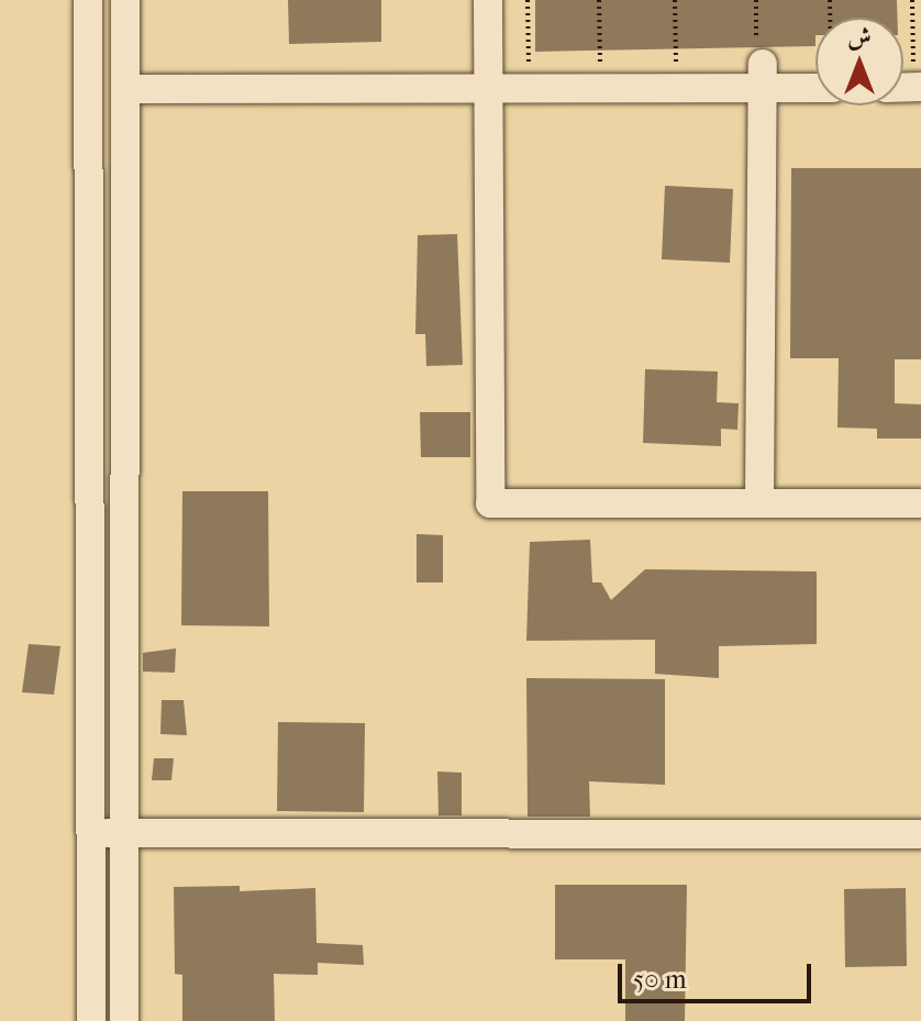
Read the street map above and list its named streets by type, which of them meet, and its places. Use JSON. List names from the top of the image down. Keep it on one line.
{"scale_bar":"50 m","north":"top"}
